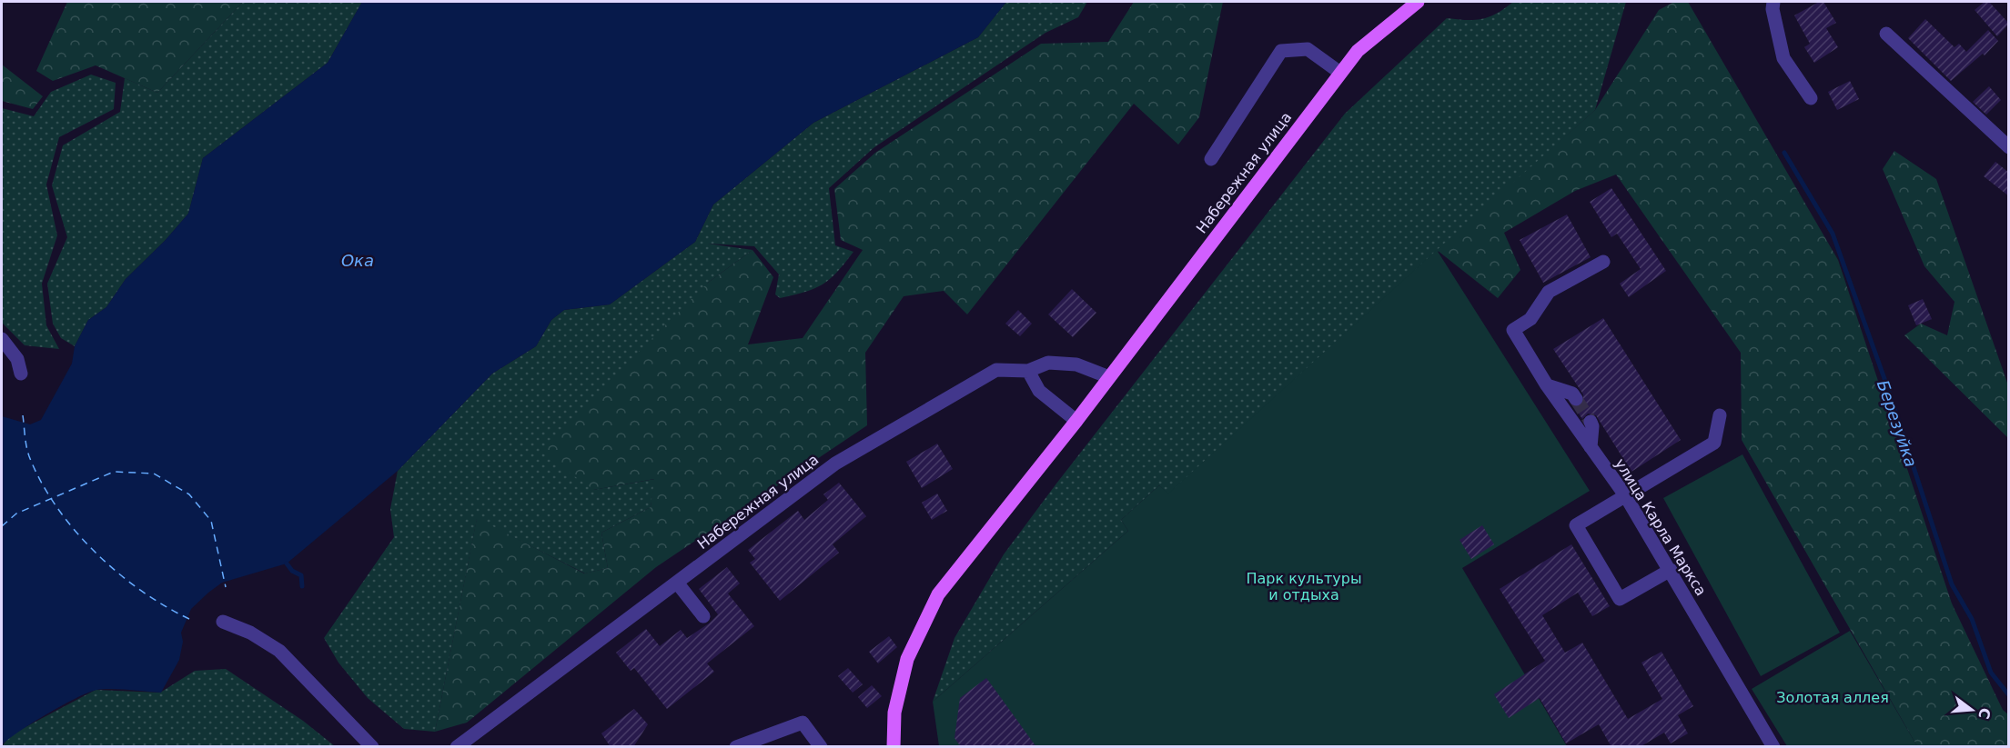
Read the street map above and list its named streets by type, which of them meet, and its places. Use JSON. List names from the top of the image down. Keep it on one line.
{"streets":{"main road":["Набережная улица"],"street":["улица Карла Маркса"]},"water":["Ока","Березуйка"],"parks":["Парк культуры и отдыха","Золотая аллея"],"north":"right"}
